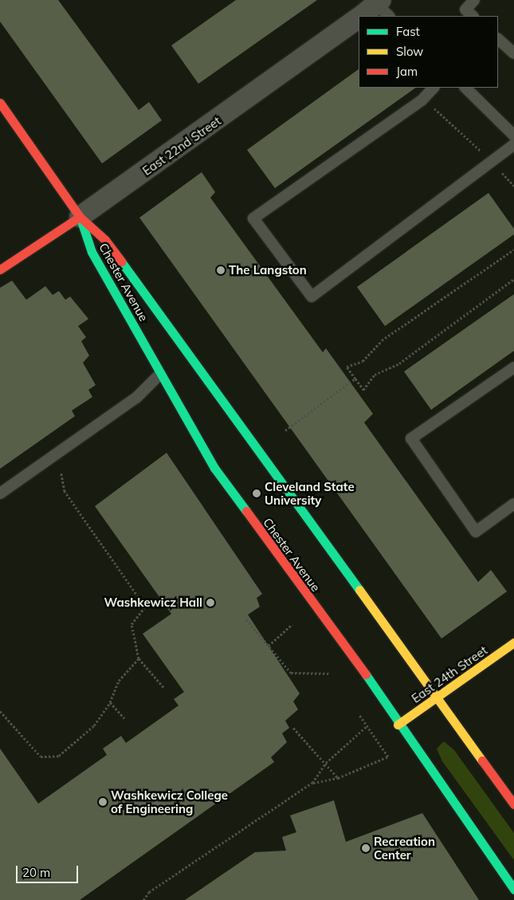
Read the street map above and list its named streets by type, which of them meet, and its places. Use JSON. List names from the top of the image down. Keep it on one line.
{"streets":{"main road":["East 22nd Street","Chester Avenue","East 24th Street"]},"crossings":[["East 22nd Street","Chester Avenue"],["Chester Avenue","East 24th Street"]],"places":["The Langston","Cleveland State University","Washkewicz Hall","Washkewicz College of Engineering","Recreation Center"],"legend":["Fast","Slow","Jam"],"scale_bar":"20 m"}
